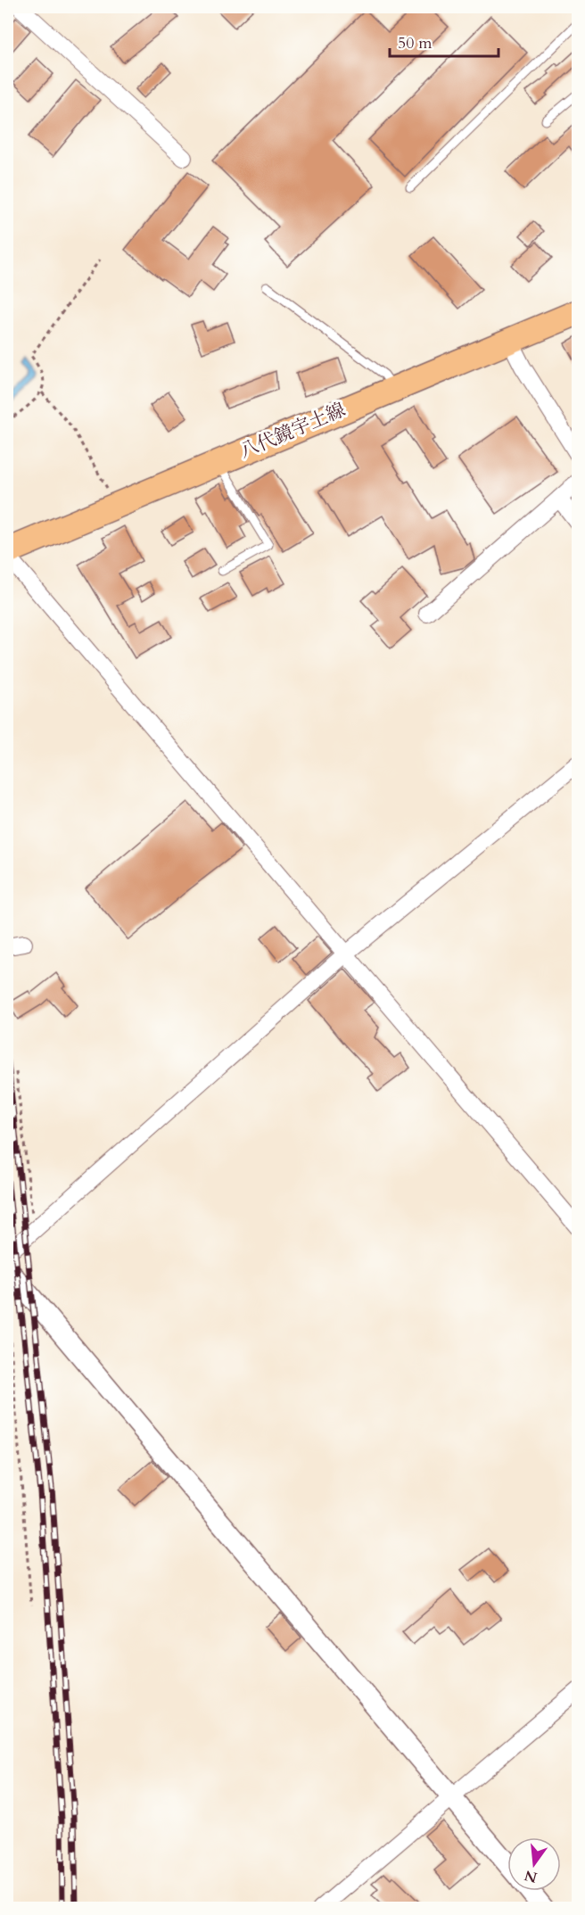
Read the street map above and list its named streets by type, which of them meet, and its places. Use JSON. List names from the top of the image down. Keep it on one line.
{"streets":{"main road":["八代鏡宇土線"]},"scale_bar":"50 m","north":"bottom"}
